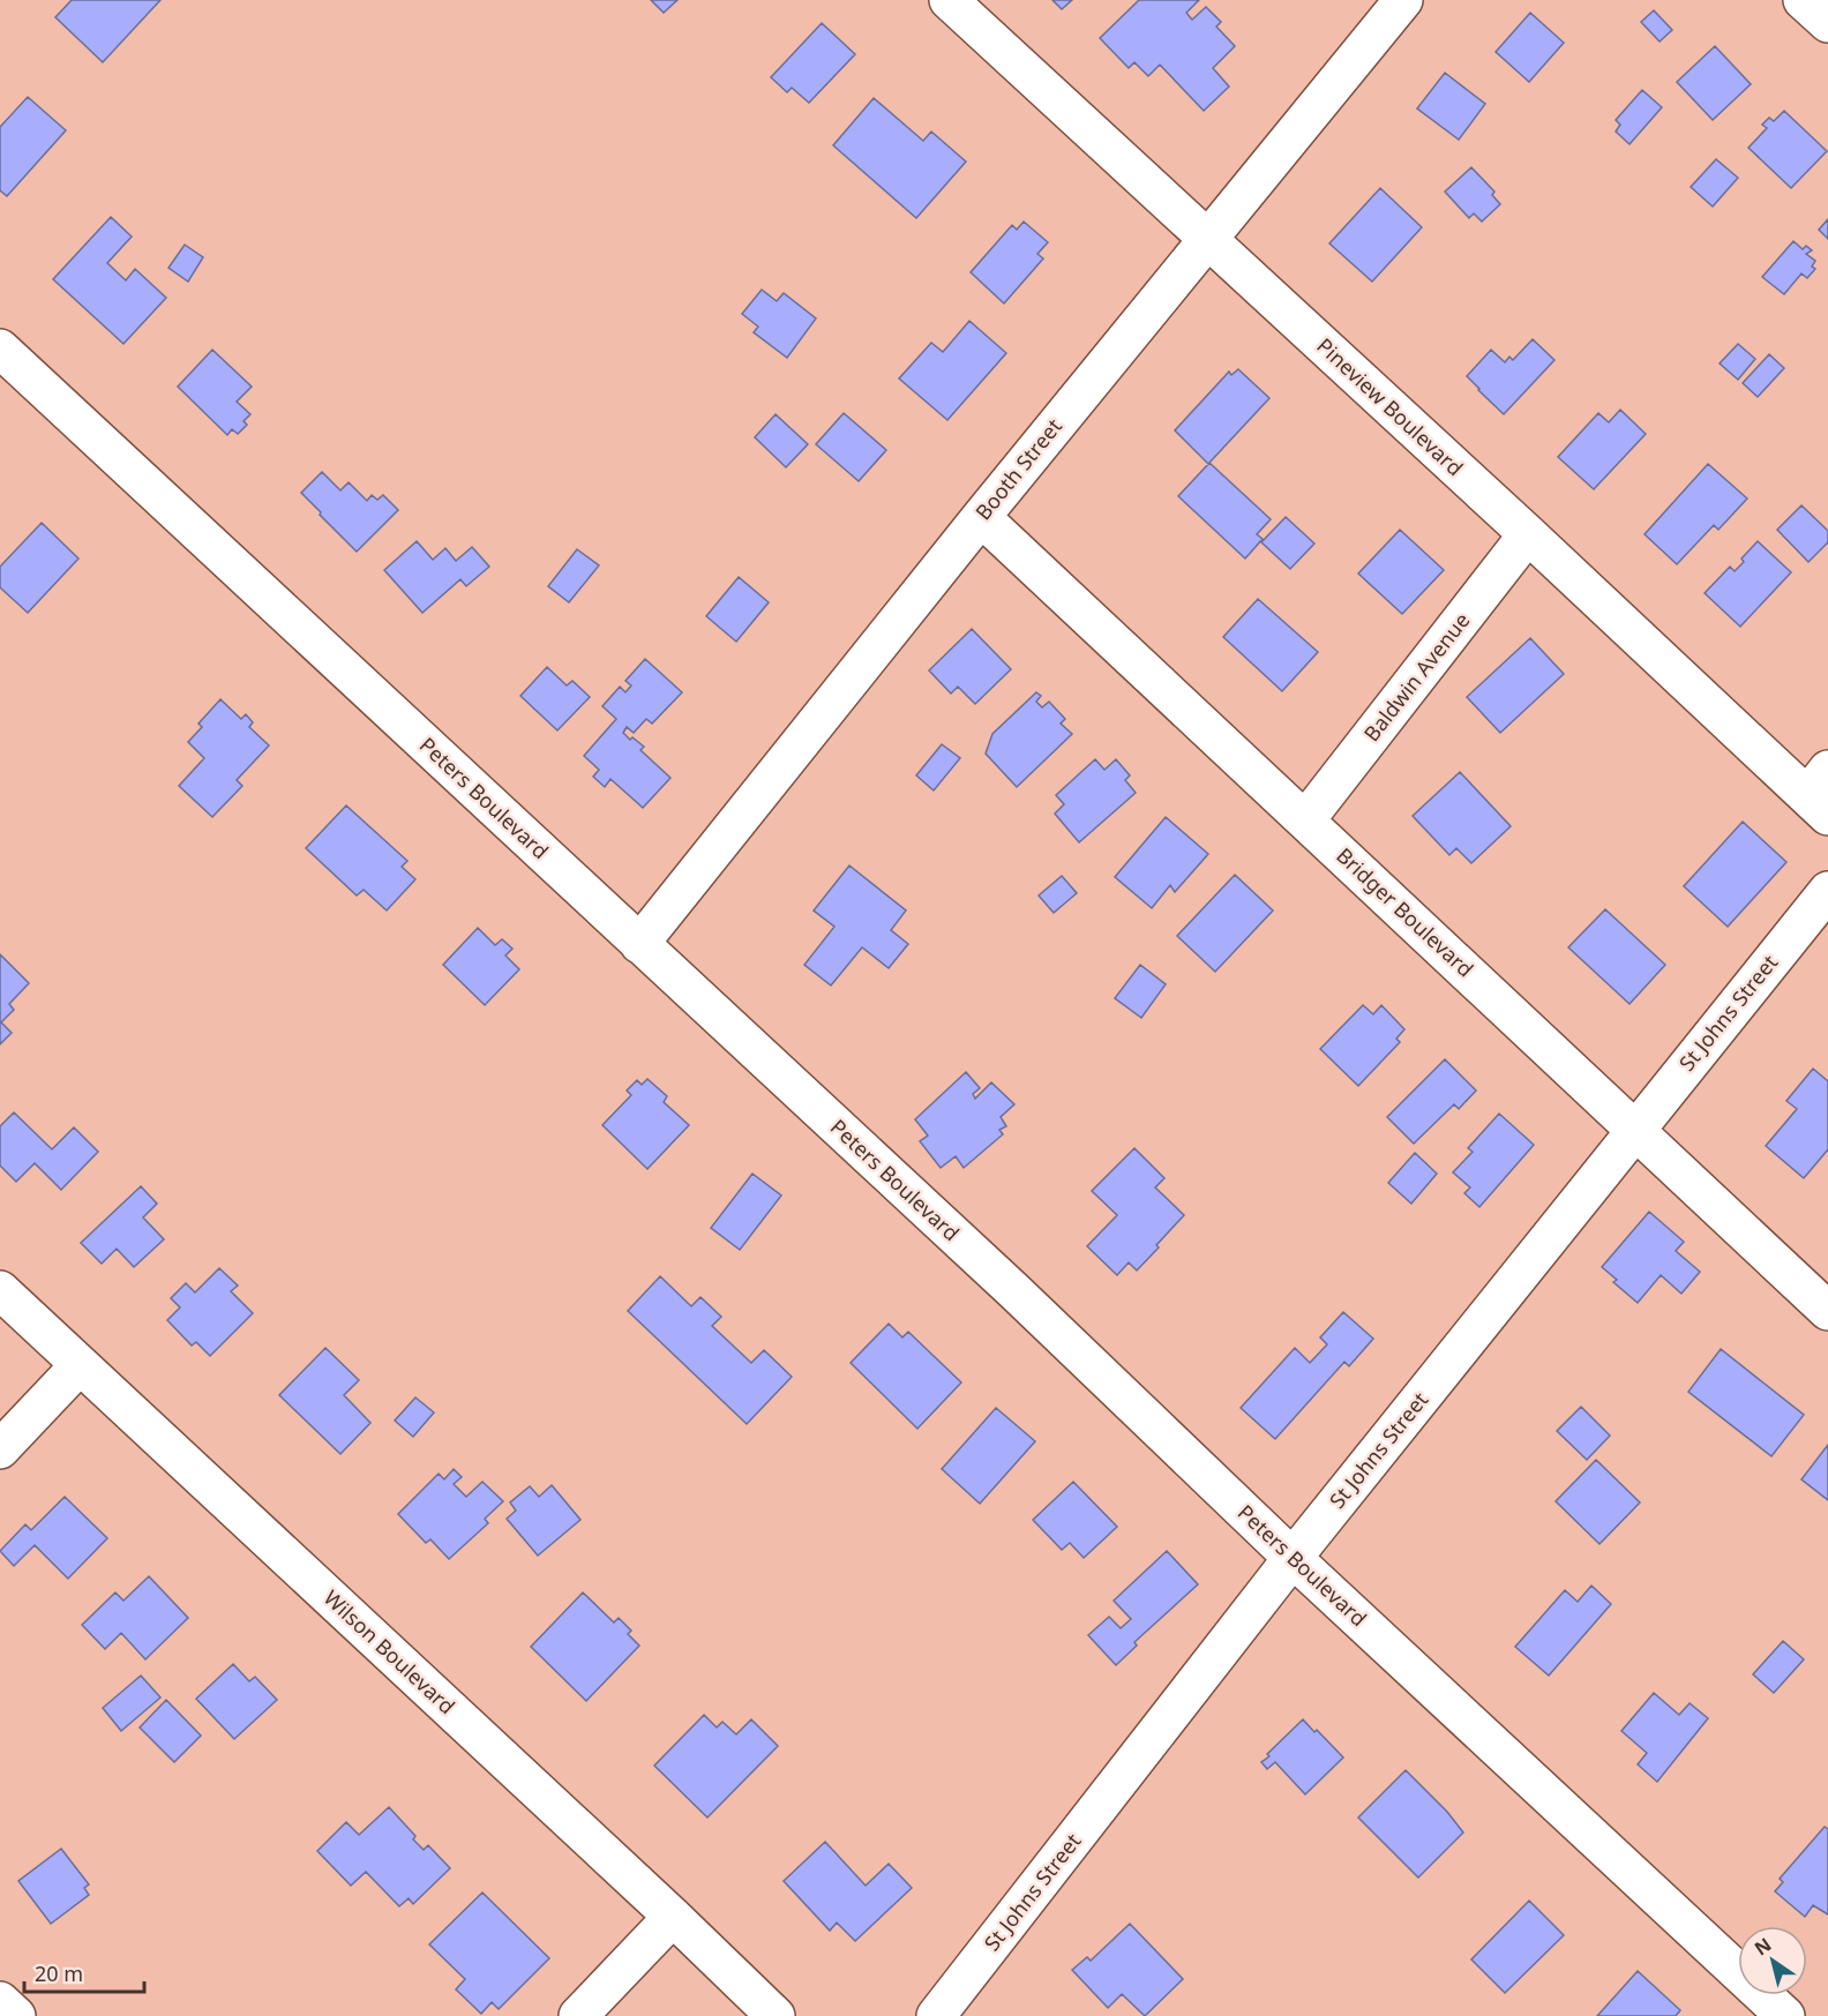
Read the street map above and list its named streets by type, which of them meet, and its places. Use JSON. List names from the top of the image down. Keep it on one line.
{"streets":{"street":["Pineview Boulevard","Booth Street","Baldwin Avenue","Peters Boulevard","Bridger Boulevard","St Johns Street","Wilson Boulevard"]},"crossings":[["Pineview Boulevard","Booth Street"],["Pineview Boulevard","Baldwin Avenue"],["Booth Street","Peters Boulevard"],["Booth Street","Bridger Boulevard"],["Baldwin Avenue","Bridger Boulevard"],["Peters Boulevard","St Johns Street"],["Bridger Boulevard","St Johns Street"]],"scale_bar":"20 m","north":"top left"}
